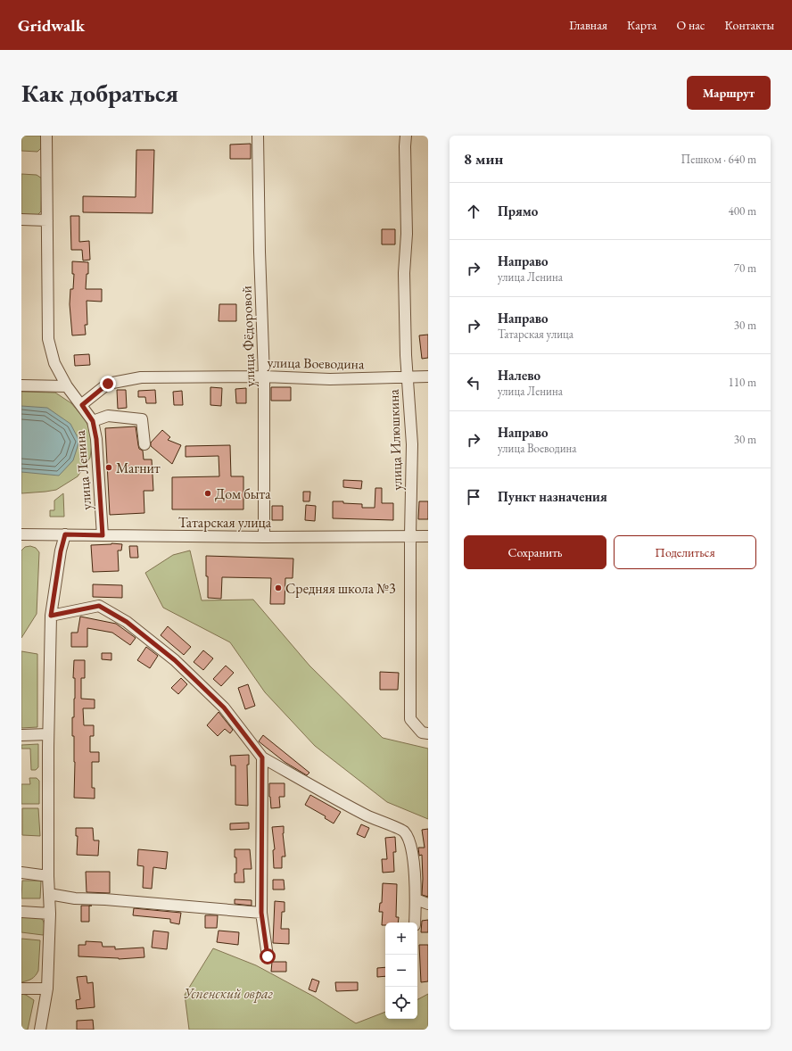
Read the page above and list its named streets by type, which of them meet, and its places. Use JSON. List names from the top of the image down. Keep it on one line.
{"streets":{"street":["улица Фёдоровой","улица Воеводина","улица Илюшкина","улица Ленина","Татарская улица"]},"crossings":[["улица Фёдоровой","улица Воеводина"],["улица Фёдоровой","Татарская улица"],["улица Воеводина","улица Илюшкина"],["улица Воеводина","улица Ленина"],["улица Илюшкина","Татарская улица"],["улица Ленина","Татарская улица"]],"parks":["Успенский овраг"],"places":["Магнит","Дом быта","Средняя школа №3"],"page":{"header":"Gridwalk","nav":["Главная","Карта","О нас","Контакты"],"buttons":["Маршрут",["Сохранить","Поделиться"]],"title":"Как добраться","heading":["8 мин","Пешком · 640 m"],"list":[["Прямо","400 m"],["Направо","улица Ленина","70 m"],["Направо","Татарская улица","30 m"],["Налево","улица Ленина","110 m"],["Направо","улица Воеводина","30 m"],"Пункт назначения"],"map_buttons":["+","−"]}}
